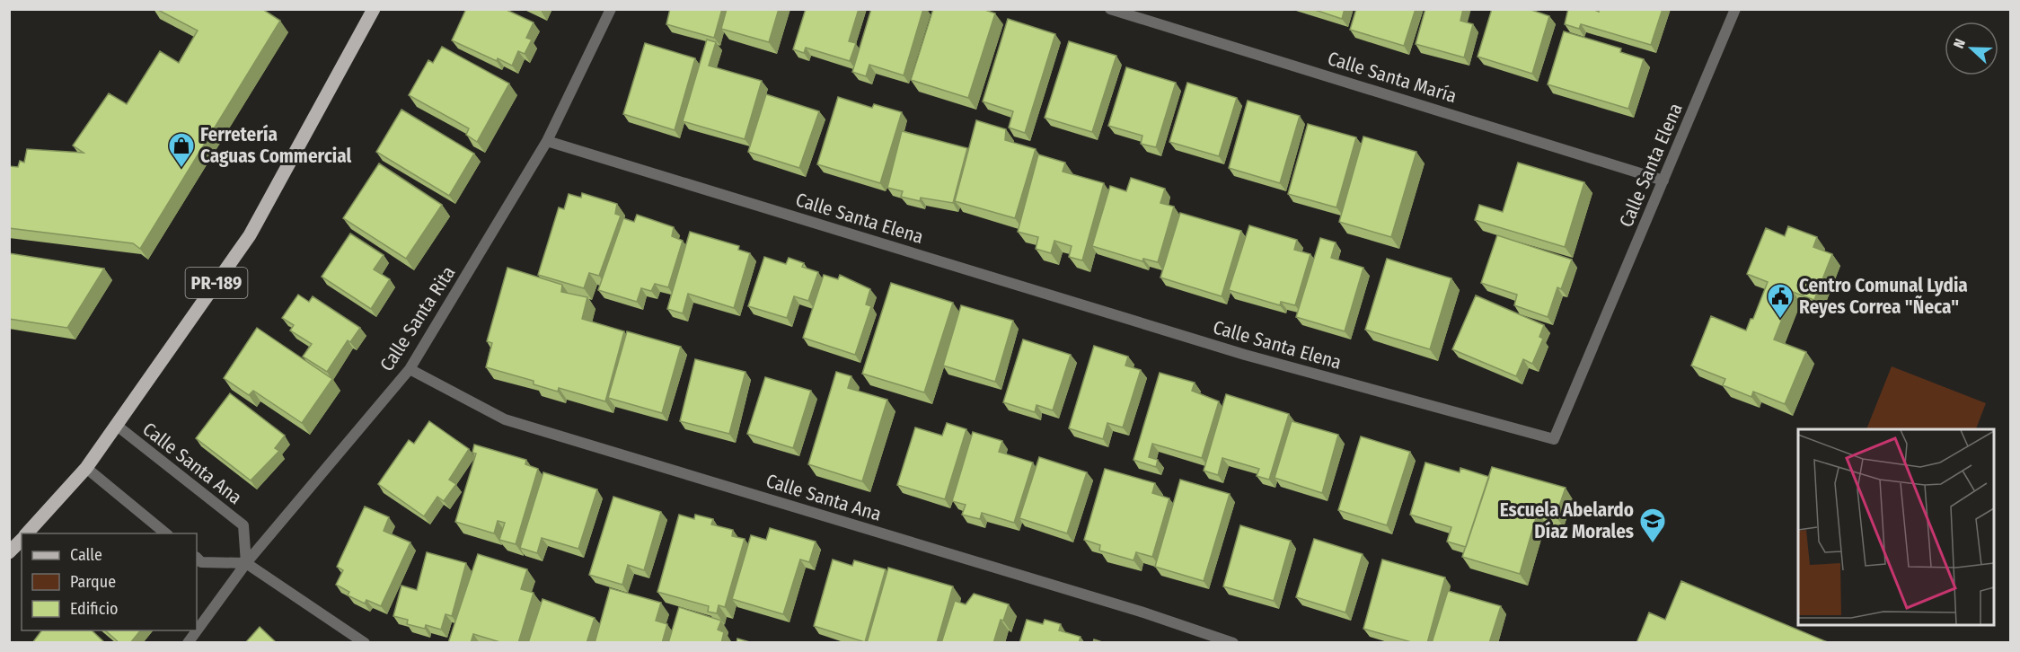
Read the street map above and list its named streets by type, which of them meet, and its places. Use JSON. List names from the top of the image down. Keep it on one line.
{"streets":{"main road":["PR-189"],"street":["Calle Santa María","Calle Santa Elena","Calle Santa Rita","Calle Santa Ana"]},"crossings":[["Calle Santa María","Calle Santa Elena"],["Calle Santa Elena","Calle Santa Rita"],["PR-189","Calle Santa Ana"],["Calle Santa Rita","Calle Santa Ana"]],"places":{"shop":["Ferretería Caguas Commercial"],"public building":["Centro Comunal Lydia Reyes Correa \"Ñeca\""],"school or university":["Escuela Abelardo Díaz Morales"]},"legend":["Calle","Parque","Edificio"],"north":"left"}
